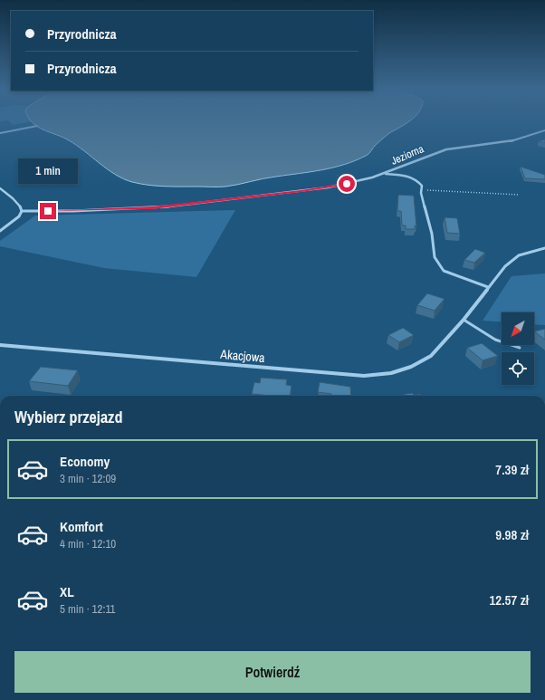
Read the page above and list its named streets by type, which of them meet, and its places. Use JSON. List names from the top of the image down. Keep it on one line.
{"streets":{"street":["Jeziorna","Akacjowa"]},"north":"bottom left","page":{"banner":["Przyrodnicza","Przyrodnicza"],"bubble":"1 min","heading":"Wybierz przejazd","list":[{"name":"Economy","note":"3 min · 12:09","value":"7.39 zł"},{"name":"Komfort","note":"4 min · 12:10","value":"9.98 zł"},{"name":"XL","note":"5 min · 12:11","value":"12.57 zł"}],"buttons":"Potwierdź"}}
